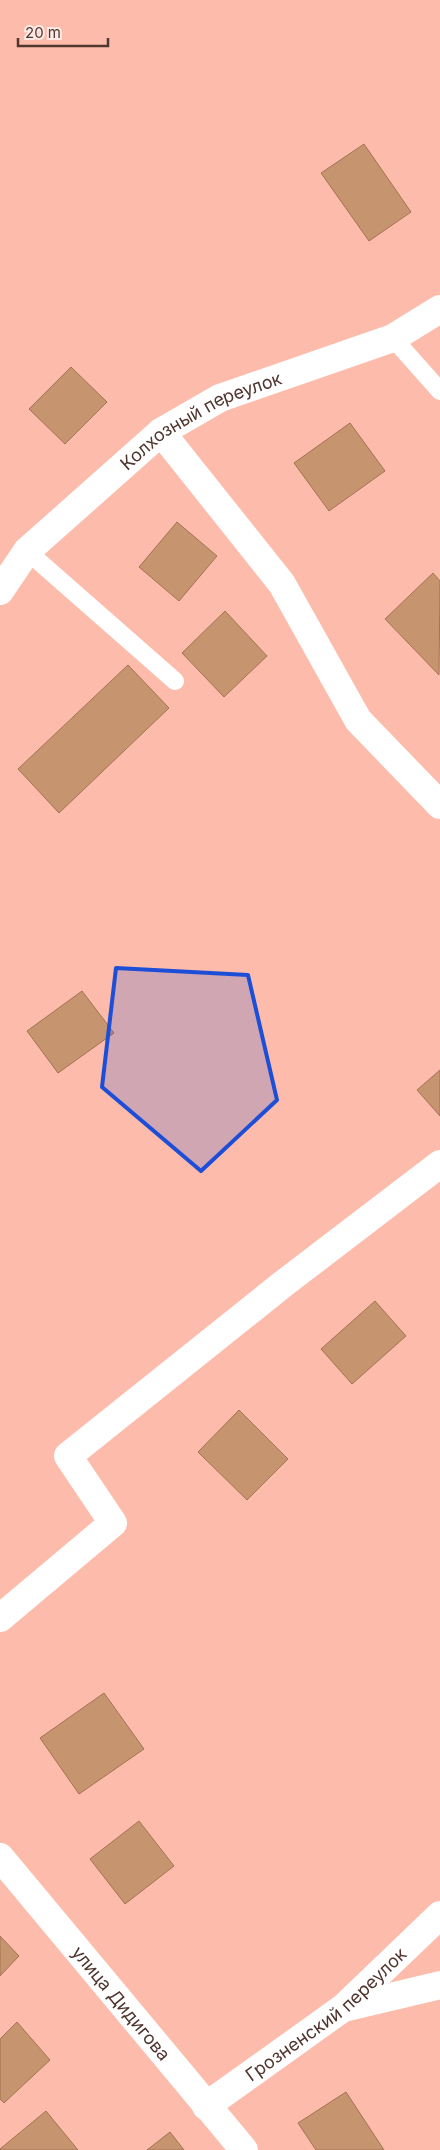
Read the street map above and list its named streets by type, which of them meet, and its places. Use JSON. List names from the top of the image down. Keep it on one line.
{"streets":{"street":["Колхозный переулок","улица Дидигова","Грозненский переулок"]},"crossings":[["улица Дидигова","Грозненский переулок"]],"scale_bar":"20 m"}
